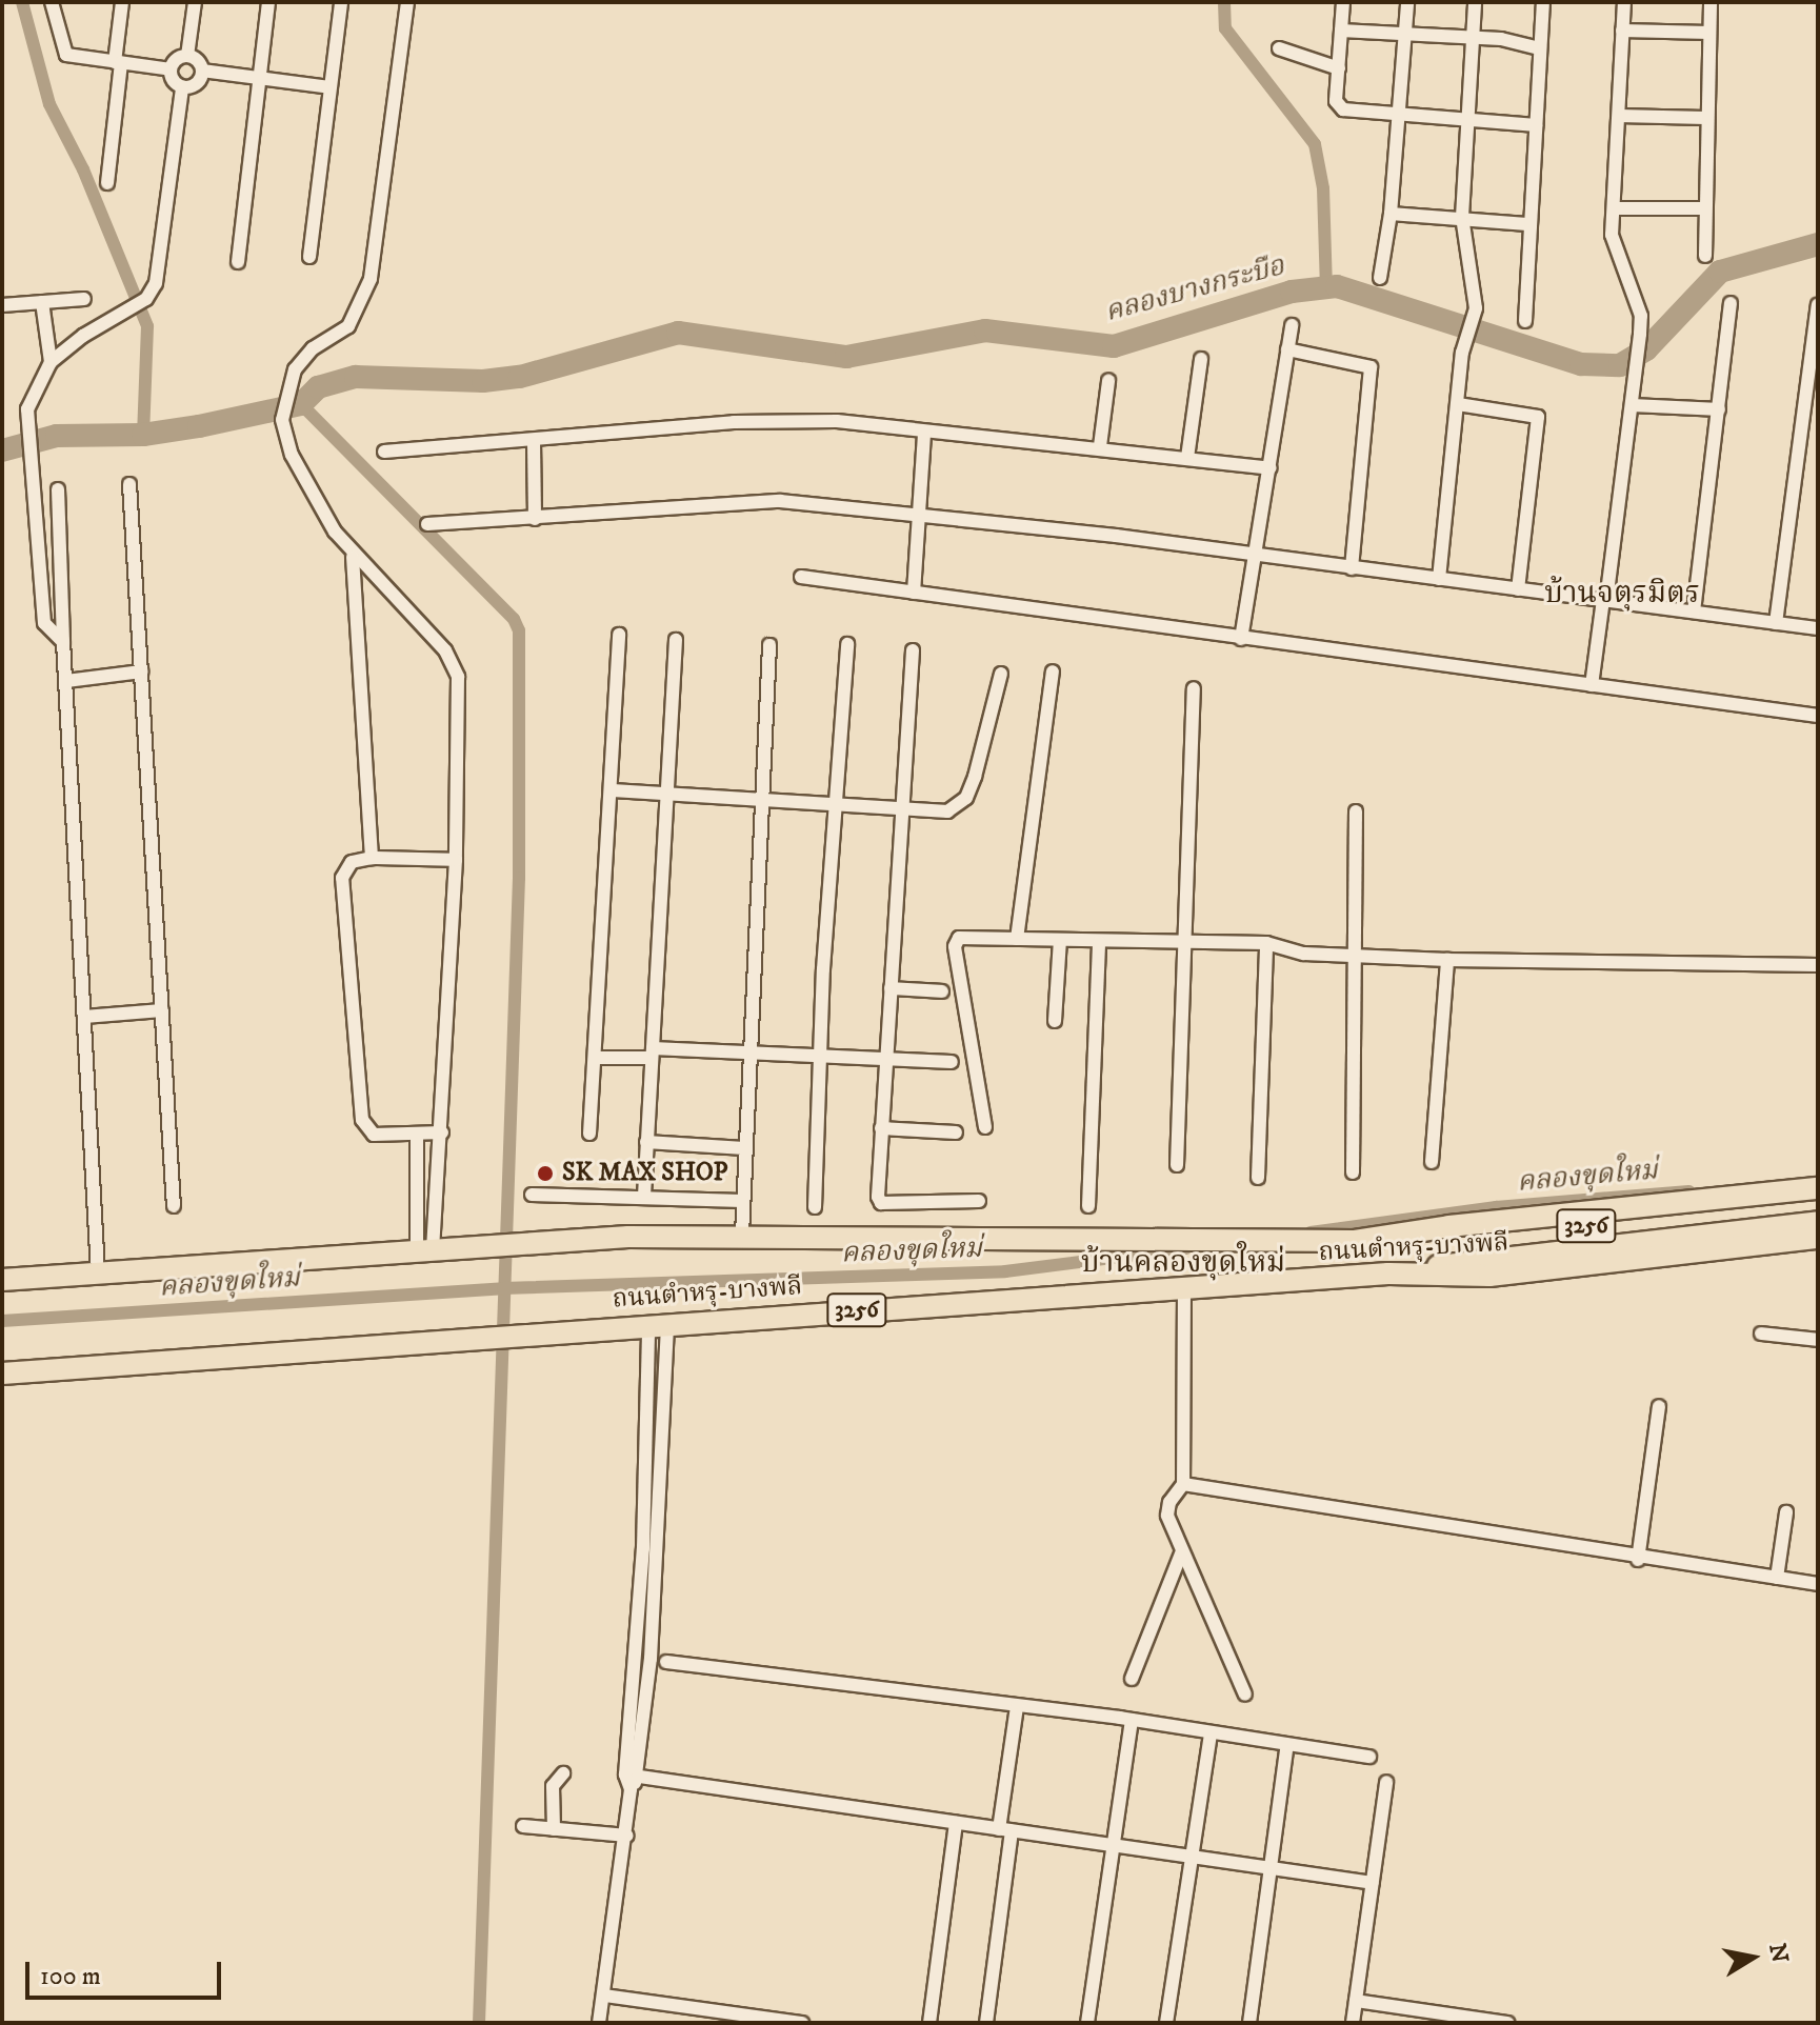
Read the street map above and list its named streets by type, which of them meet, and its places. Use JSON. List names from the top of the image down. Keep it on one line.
{"streets":{"main road":["3256","ถนนตำหรุ-บางพลี"]},"crossings":[["3256","ถนนตำหรุ-บางพลี"]],"districts":["บ้านจตุรมิตร","บ้านคลองขุดใหม่"],"water":["คลองบางกระบือ","คลองขุดใหม่"],"places":["SK MAX SHOP"],"scale_bar":"100 m","north":"right"}
